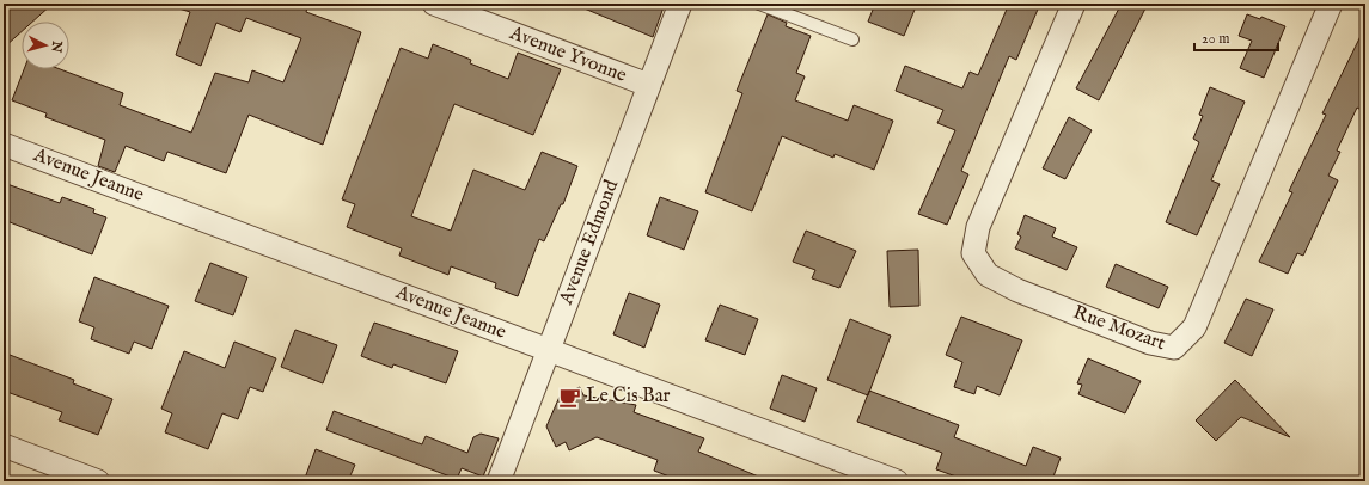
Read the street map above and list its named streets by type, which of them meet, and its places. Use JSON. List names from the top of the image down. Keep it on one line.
{"streets":{"street":["Avenue Yvonne","Avenue Jeanne","Avenue Edmond","Rue Mozart"]},"crossings":[["Avenue Yvonne","Avenue Edmond"],["Avenue Jeanne","Avenue Edmond"]],"places":{"cafe":["Le Cis Bar"]},"scale_bar":"20 m","north":"right"}
